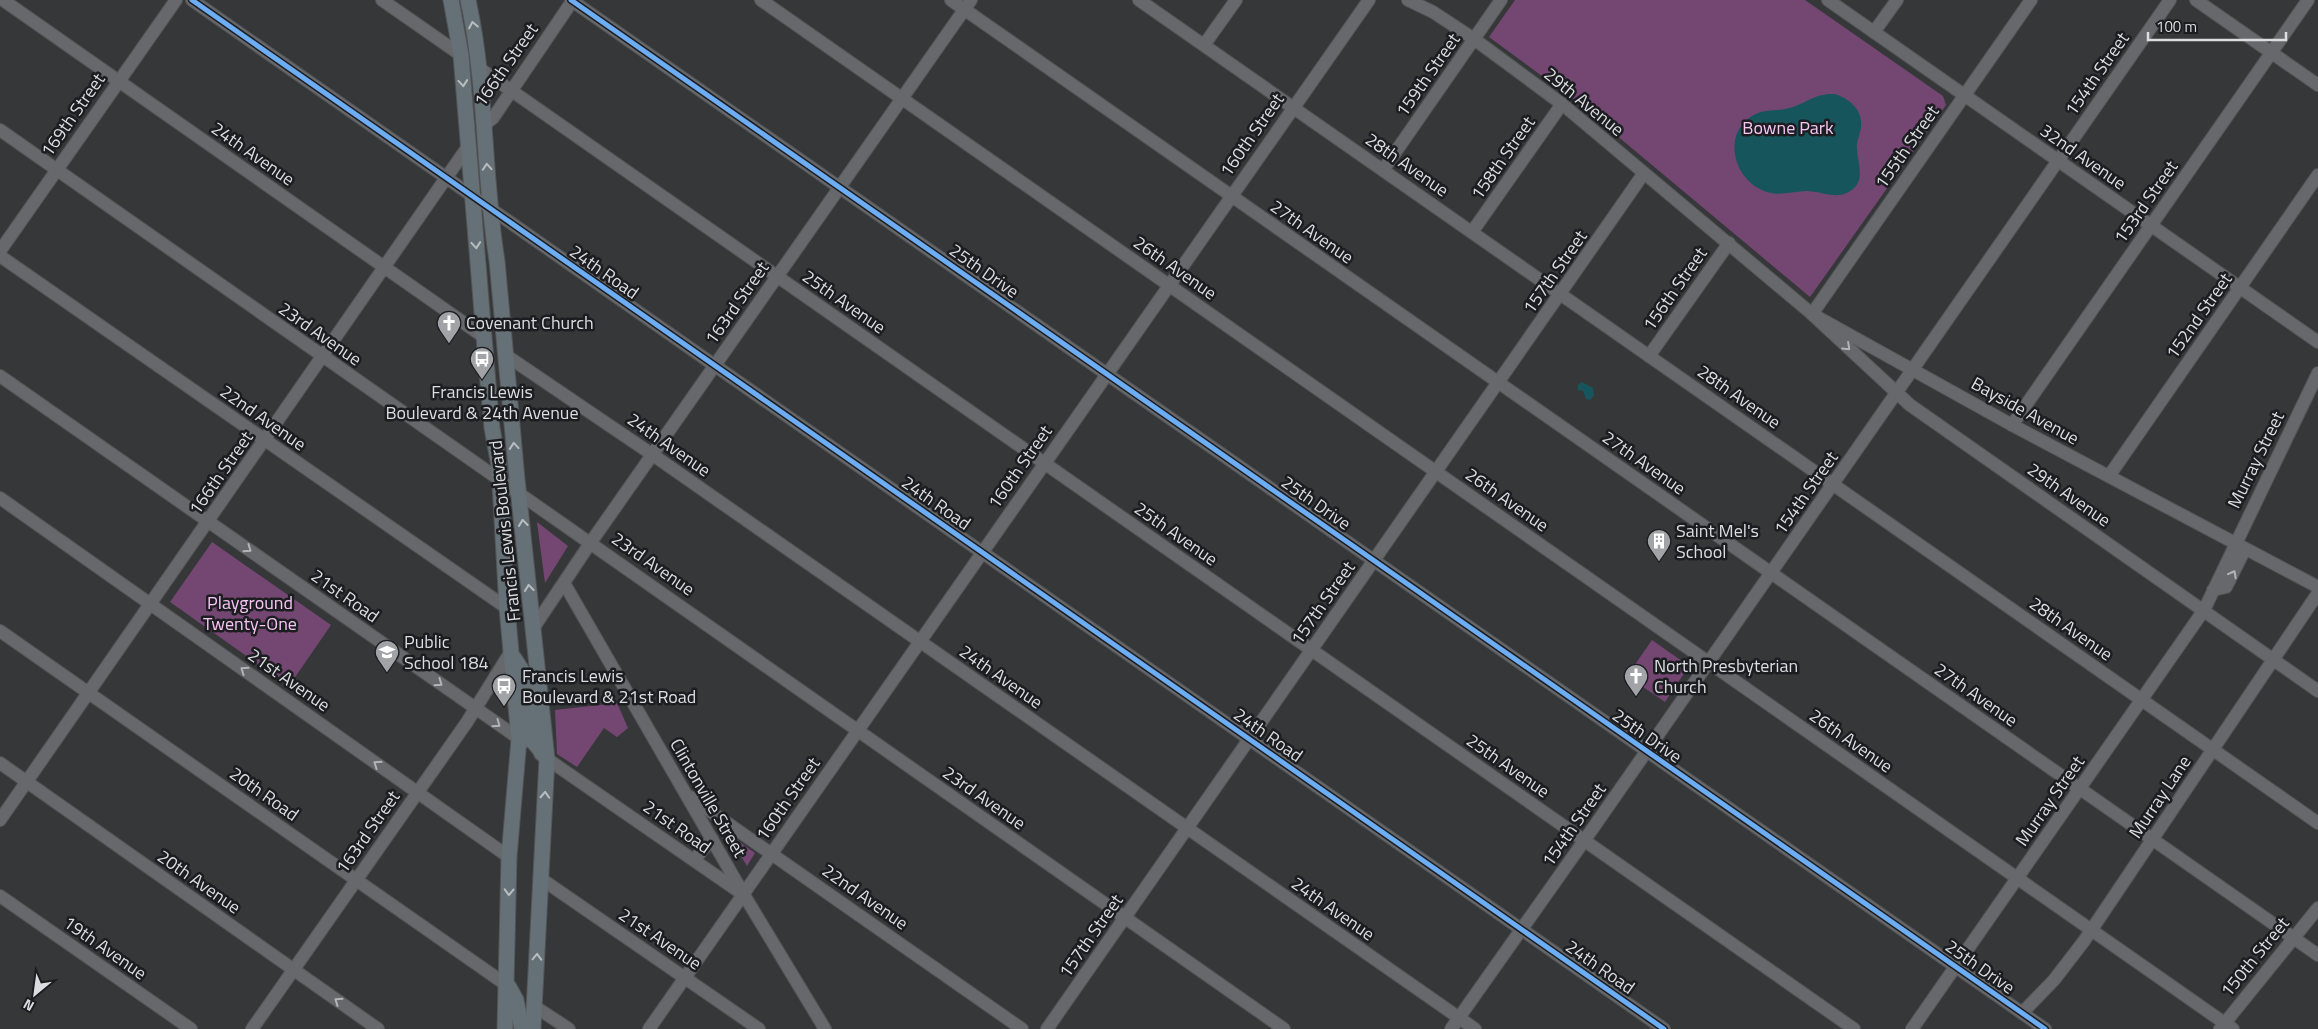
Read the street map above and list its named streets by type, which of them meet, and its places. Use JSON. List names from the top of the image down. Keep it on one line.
{"streets":{"main road":["Francis Lewis Boulevard"],"street":["166th Street","154th Street","159th Street","29th Avenue","169th Street","160th Street","155th Street","24th Avenue","32nd Avenue","158th Street","28th Avenue","153rd Street","27th Avenue","26th Avenue","25th Drive","24th Road","157th Street","156th Street","25th Avenue","163rd Street","152nd Street","23rd Avenue","Bayside Avenue","22nd Avenue","Murray Street","21st Road","21st Avenue","20th Road","Murray Lane","Clintonville Street","20th Avenue","19th Avenue","150th Street"]},"crossings":[["166th Street","24th Avenue"],["166th Street","25th Drive"],["166th Street","24th Road"],["166th Street","25th Avenue"],["166th Street","23rd Avenue"],["166th Street","22nd Avenue"],["166th Street","Francis Lewis Boulevard"],["166th Street","21st Road"],["166th Street","21st Avenue"],["166th Street","20th Road"],["166th Street","20th Avenue"],["154th Street","29th Avenue"],["154th Street","24th Avenue"],["154th Street","32nd Avenue"],["154th Street","28th Avenue"],["154th Street","27th Avenue"],["154th Street","26th Avenue"],["154th Street","25th Drive"],["154th Street","24th Road"],["154th Street","25th Avenue"],["154th Street","Bayside Avenue"],["159th Street","29th Avenue"],["159th Street","28th Avenue"],["29th Avenue","155th Street"],["29th Avenue","158th Street"],["29th Avenue","157th Street"],["29th Avenue","156th Street"],["29th Avenue","Bayside Avenue"],["29th Avenue","Murray Street"],["29th Avenue","Murray Lane"],["169th Street","24th Avenue"],["169th Street","23rd Avenue"],["160th Street","24th Avenue"],["160th Street","28th Avenue"],["160th Street","27th Avenue"],["160th Street","26th Avenue"],["160th Street","25th Drive"],["160th Street","24th Road"],["160th Street","25th Avenue"],["160th Street","23rd Avenue"],["160th Street","22nd Avenue"],["160th Street","21st Road"],["160th Street","21st Avenue"],["160th Street","Clintonville Street"],["155th Street","32nd Avenue"],["155th Street","Bayside Avenue"],["24th Avenue","157th Street"],["24th Avenue","163rd Street"],["24th Avenue","Francis Lewis Boulevard"],["32nd Avenue","153rd Street"],["32nd Avenue","152nd Street"],["158th Street","28th Avenue"],["28th Avenue","157th Street"],["28th Avenue","156th Street"],["28th Avenue","Murray Street"],["28th Avenue","Murray Lane"],["153rd Street","Bayside Avenue"],["27th Avenue","157th Street"],["27th Avenue","163rd Street"],["27th Avenue","Murray Street"],["27th Avenue","Murray Lane"],["27th Avenue","150th Street"],["26th Avenue","157th Street"],["26th Avenue","163rd Street"],["26th Avenue","Murray Street"],["26th Avenue","Murray Lane"],["26th Avenue","150th Street"],["25th Drive","157th Street"],["25th Drive","163rd Street"],["25th Drive","Murray Street"],["25th Drive","Murray Lane"],["24th Road","157th Street"],["24th Road","163rd Street"],["24th Road","Francis Lewis Boulevard"],["157th Street","25th Avenue"],["157th Street","23rd Avenue"],["156th Street","Bayside Avenue"],["25th Avenue","163rd Street"],["25th Avenue","Francis Lewis Boulevard"],["163rd Street","23rd Avenue"],["163rd Street","Francis Lewis Boulevard"],["163rd Street","21st Road"],["163rd Street","21st Avenue"],["163rd Street","20th Road"],["163rd Street","Clintonville Street"],["163rd Street","20th Avenue"],["152nd Street","Bayside Avenue"],["23rd Avenue","Francis Lewis Boulevard"],["Bayside Avenue","Murray Street"],["22nd Avenue","Francis Lewis Boulevard"],["22nd Avenue","Clintonville Street"],["Francis Lewis Boulevard","21st Road"],["Francis Lewis Boulevard","21st Avenue"],["Francis Lewis Boulevard","20th Road"],["21st Road","Clintonville Street"]],"one_way":["21st Road","21st Avenue"],"parks":["Bowne Park","Playground Twenty-One"],"places":{"church":["Covenant Church","North Presbyterian Church"],"bus stop":["Francis Lewis Boulevard & 24th Avenue","Francis Lewis Boulevard & 21st Road"],"building":["Saint Mel's School"],"school or university":["Public School 184"]},"scale_bar":"100 m","north":"bottom left"}
